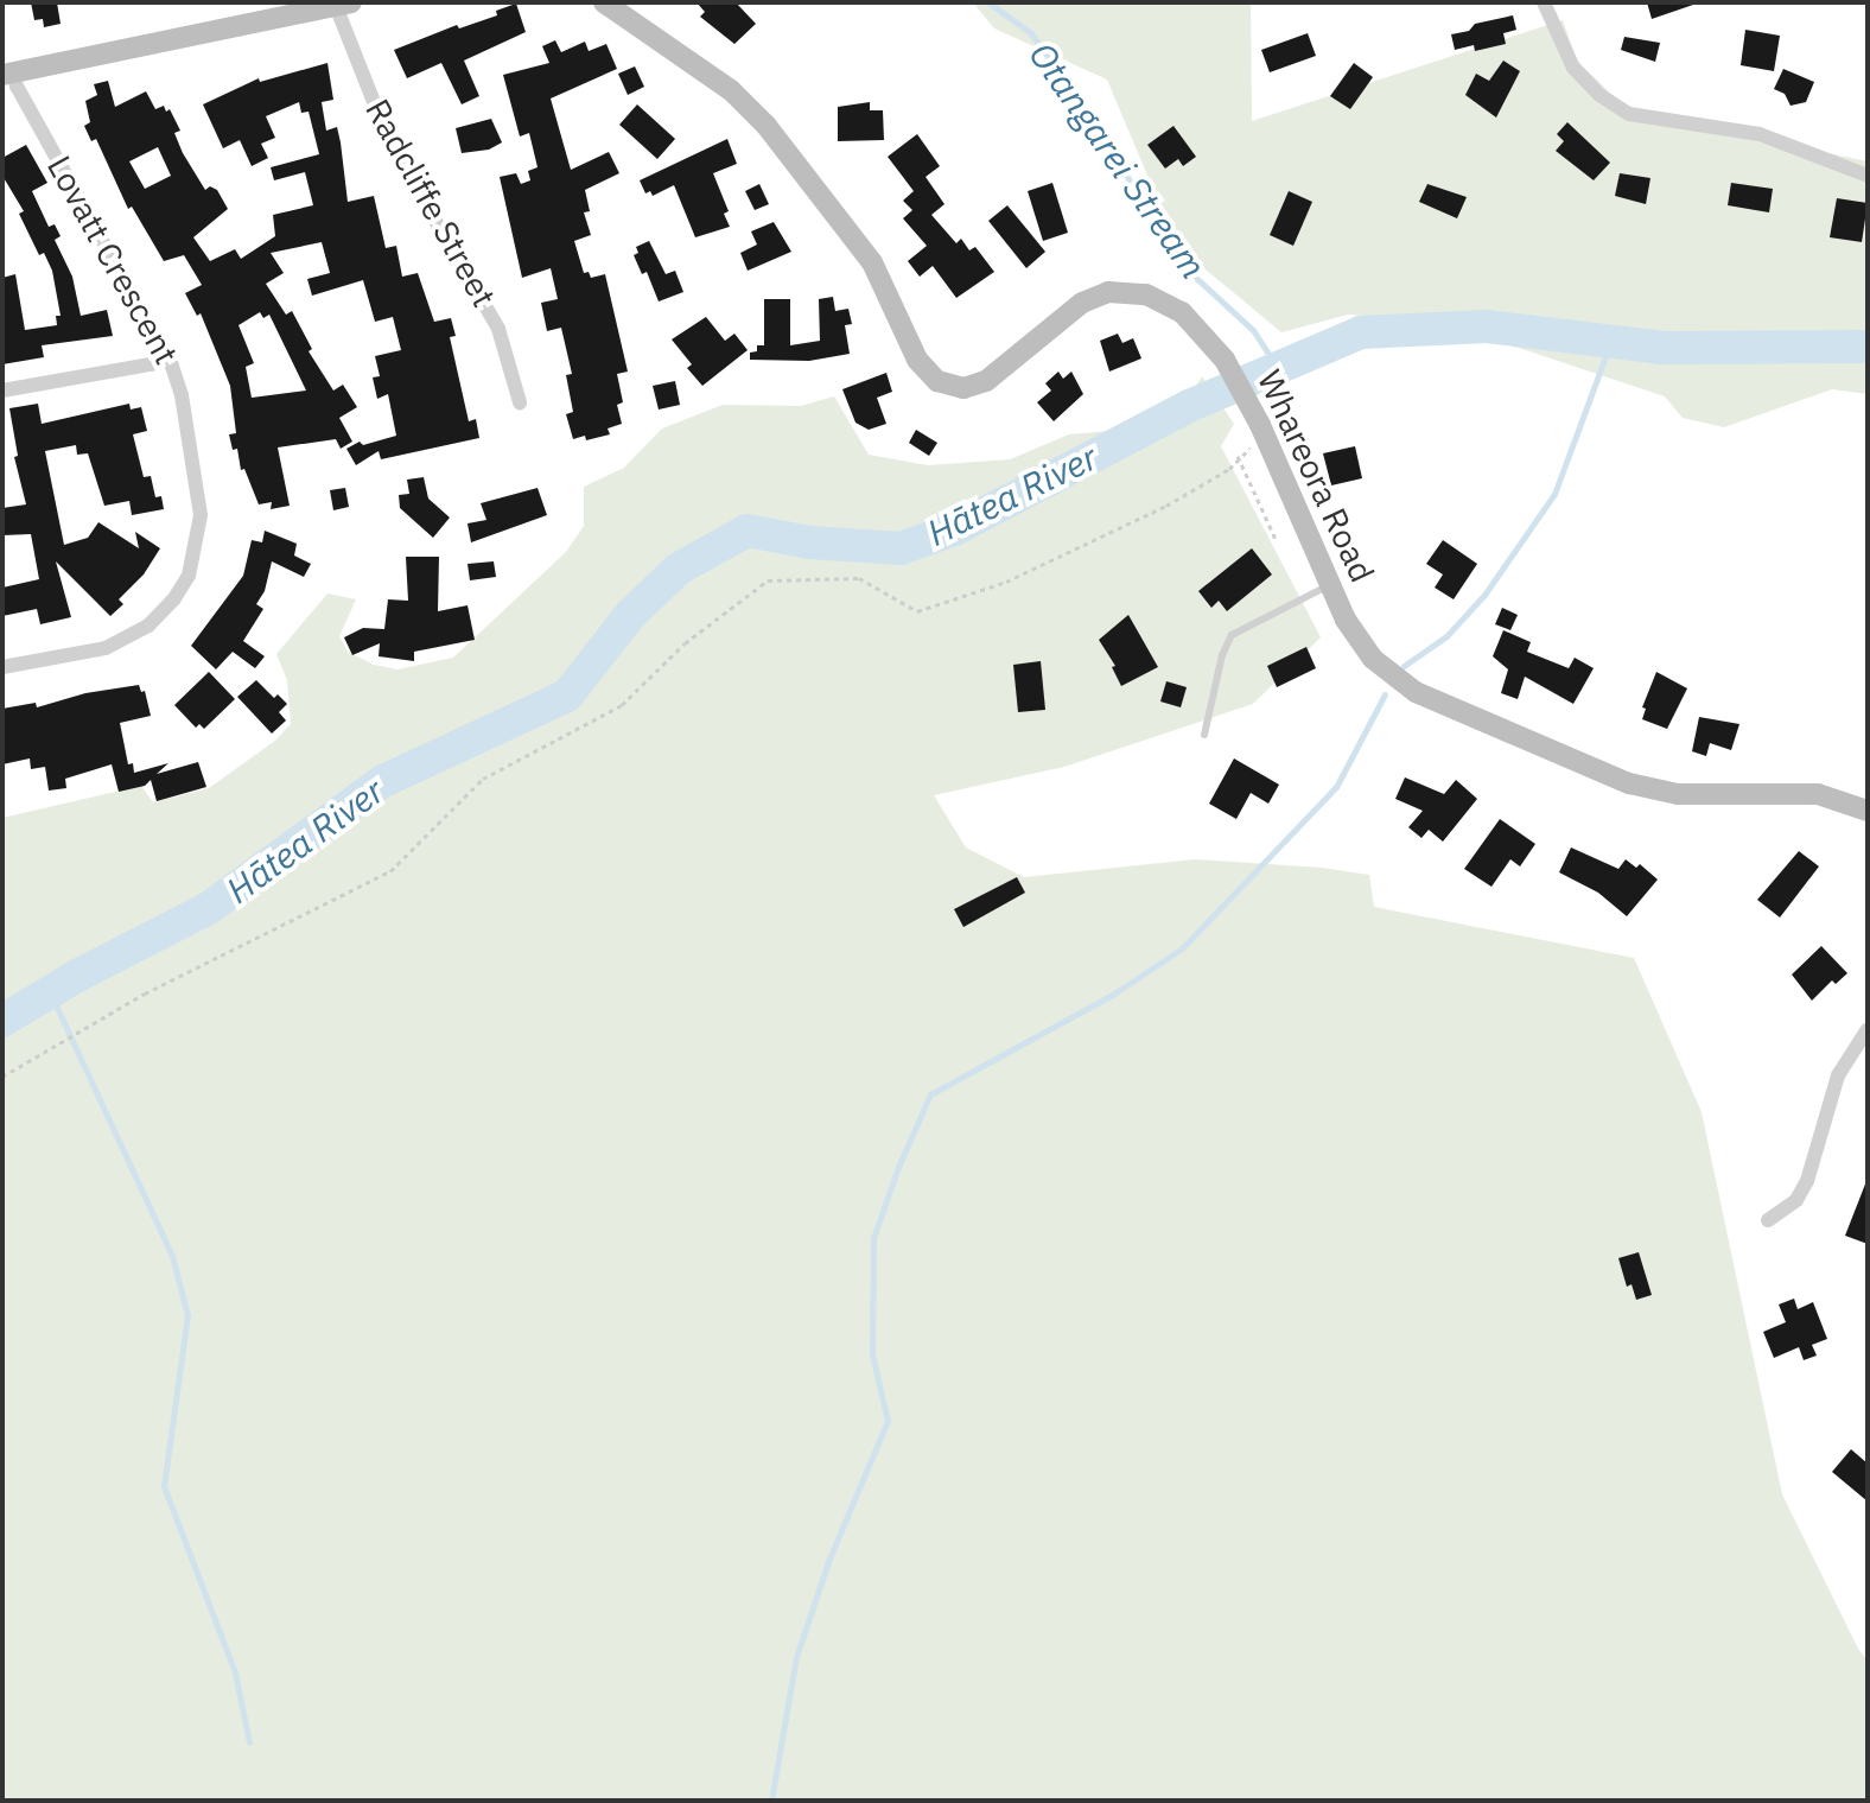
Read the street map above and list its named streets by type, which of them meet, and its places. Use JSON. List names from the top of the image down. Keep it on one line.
{"streets":{"street":["Radcliffe Street","Lovatt Crescent","Whareora Road"]},"water":["Otangarei Stream","Hātea River"]}
